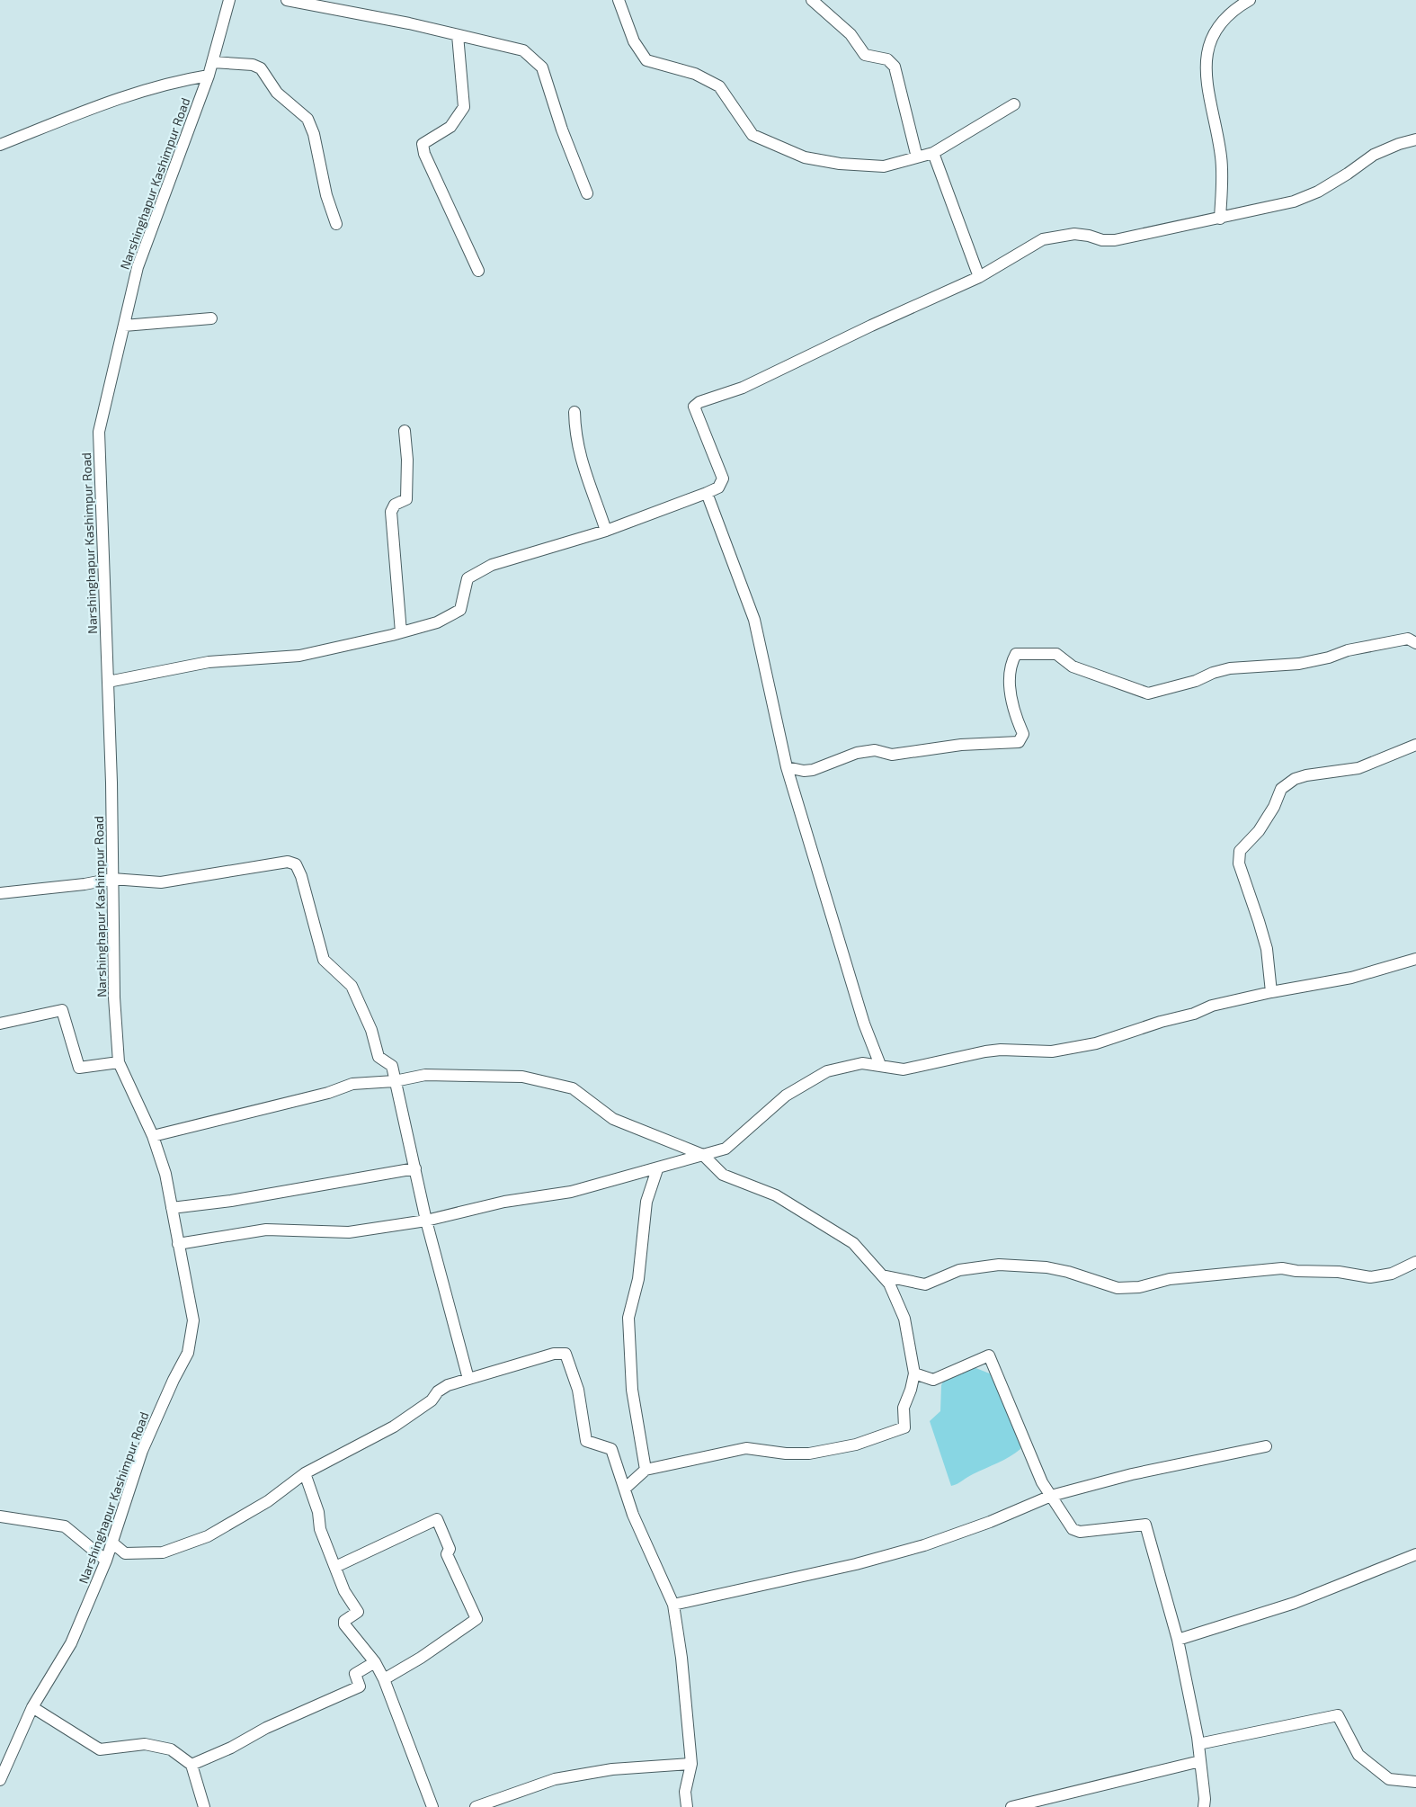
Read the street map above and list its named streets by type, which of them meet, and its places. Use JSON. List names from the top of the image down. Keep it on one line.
{"streets":{"street":["Narshinghapur Kashimpur Road"]}}
